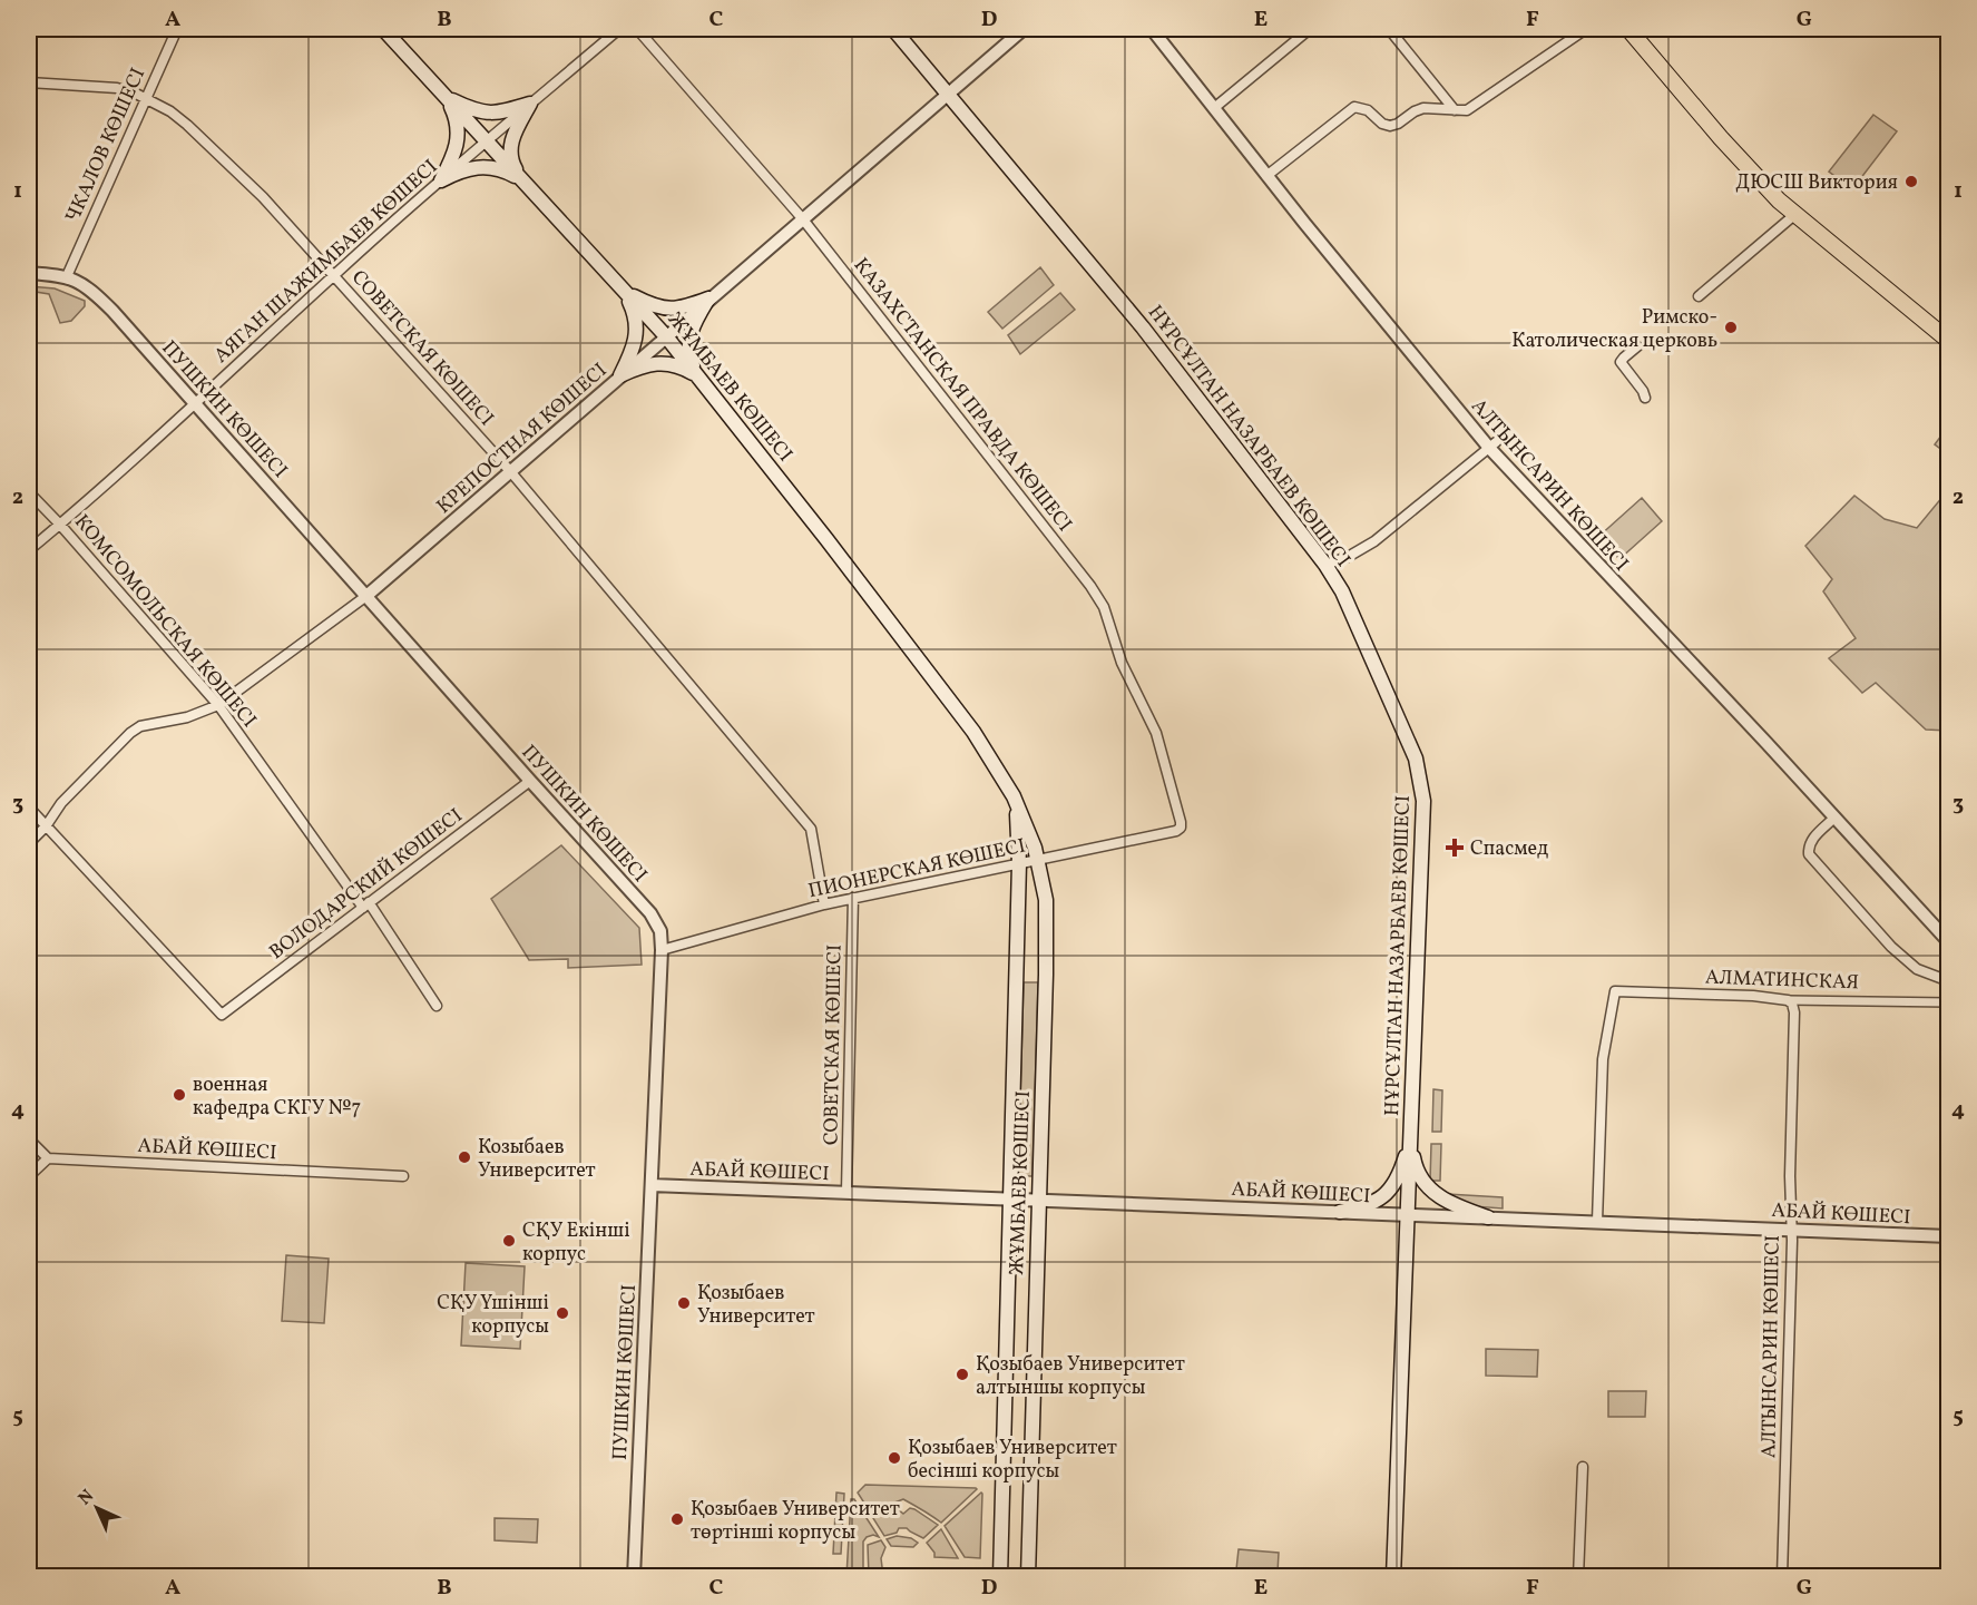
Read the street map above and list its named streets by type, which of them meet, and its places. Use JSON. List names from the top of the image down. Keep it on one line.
{"streets":{"main road":["ЖҰМБАЕВ КӨШЕСІ","НҰРСҰЛТАН НАЗАРБАЕВ КӨШЕСІ"],"street":["ЧКАЛОВ КӨШЕСІ","АЯГАН ШАЖИМБАЕВ КӨШЕСІ","СОВЕТСКАЯ КӨШЕСІ","КАЗАХСТАНСКАЯ ПРАВДА КӨШЕСІ","ПУШКИН КӨШЕСІ","КРЕПОСТНАЯ КӨШЕСІ","АЛТЫНСАРИН КӨШЕСІ","КОМСОМОЛЬСКАЯ КӨШЕСІ","ПИОНЕРСКАЯ КӨШЕСІ","ВОЛОДАРСКИЙ КӨШЕСІ","АЛМАТИНСКАЯ","АБАЙ КӨШЕСІ"]},"crossings":[["ЧКАЛОВ КӨШЕСІ","СОВЕТСКАЯ КӨШЕСІ"],["ЧКАЛОВ КӨШЕСІ","ПУШКИН КӨШЕСІ"],["АЯГАН ШАЖИМБАЕВ КӨШЕСІ","СОВЕТСКАЯ КӨШЕСІ"],["АЯГАН ШАЖИМБАЕВ КӨШЕСІ","ЖҰМБАЕВ КӨШЕСІ"],["АЯГАН ШАЖИМБАЕВ КӨШЕСІ","ПУШКИН КӨШЕСІ"],["АЯГАН ШАЖИМБАЕВ КӨШЕСІ","КОМСОМОЛЬСКАЯ КӨШЕСІ"],["СОВЕТСКАЯ КӨШЕСІ","КРЕПОСТНАЯ КӨШЕСІ"],["СОВЕТСКАЯ КӨШЕСІ","ПИОНЕРСКАЯ КӨШЕСІ"],["СОВЕТСКАЯ КӨШЕСІ","АБАЙ КӨШЕСІ"],["ЖҰМБАЕВ КӨШЕСІ","КРЕПОСТНАЯ КӨШЕСІ"],["ЖҰМБАЕВ КӨШЕСІ","ПИОНЕРСКАЯ КӨШЕСІ"],["ЖҰМБАЕВ КӨШЕСІ","АБАЙ КӨШЕСІ"],["КАЗАХСТАНСКАЯ ПРАВДА КӨШЕСІ","КРЕПОСТНАЯ КӨШЕСІ"],["КАЗАХСТАНСКАЯ ПРАВДА КӨШЕСІ","ПИОНЕРСКАЯ КӨШЕСІ"],["ПУШКИН КӨШЕСІ","КРЕПОСТНАЯ КӨШЕСІ"],["ПУШКИН КӨШЕСІ","ПИОНЕРСКАЯ КӨШЕСІ"],["ПУШКИН КӨШЕСІ","ВОЛОДАРСКИЙ КӨШЕСІ"],["ПУШКИН КӨШЕСІ","АБАЙ КӨШЕСІ"],["НҰРСҰЛТАН НАЗАРБАЕВ КӨШЕСІ","КРЕПОСТНАЯ КӨШЕСІ"],["НҰРСҰЛТАН НАЗАРБАЕВ КӨШЕСІ","АБАЙ КӨШЕСІ"],["КРЕПОСТНАЯ КӨШЕСІ","КОМСОМОЛЬСКАЯ КӨШЕСІ"],["КРЕПОСТНАЯ КӨШЕСІ","ВОЛОДАРСКИЙ КӨШЕСІ"],["АЛТЫНСАРИН КӨШЕСІ","АЛМАТИНСКАЯ"],["АЛТЫНСАРИН КӨШЕСІ","АБАЙ КӨШЕСІ"],["КОМСОМОЛЬСКАЯ КӨШЕСІ","ВОЛОДАРСКИЙ КӨШЕСІ"],["АЛМАТИНСКАЯ","АБАЙ КӨШЕСІ"]],"places":{"other":["ДЮСШ Виктория","Римско- Католическая церковь","военная кафедра СКГУ №7","Козыбаев Университет","СҚУ Екінші корпус","Қозыбаев Университет","СҚУ Үшінші корпусы","Қозыбаев Университет алтыншы корпусы","Қозыбаев Университет бесінші корпусы","Қозыбаев Университет төртінші корпусы"],"health":["Спасмед"]},"north":"top left","grid":{"columns":["A","B","C","D","E","F","G"],"rows":["1","2","3","4","5"]}}
